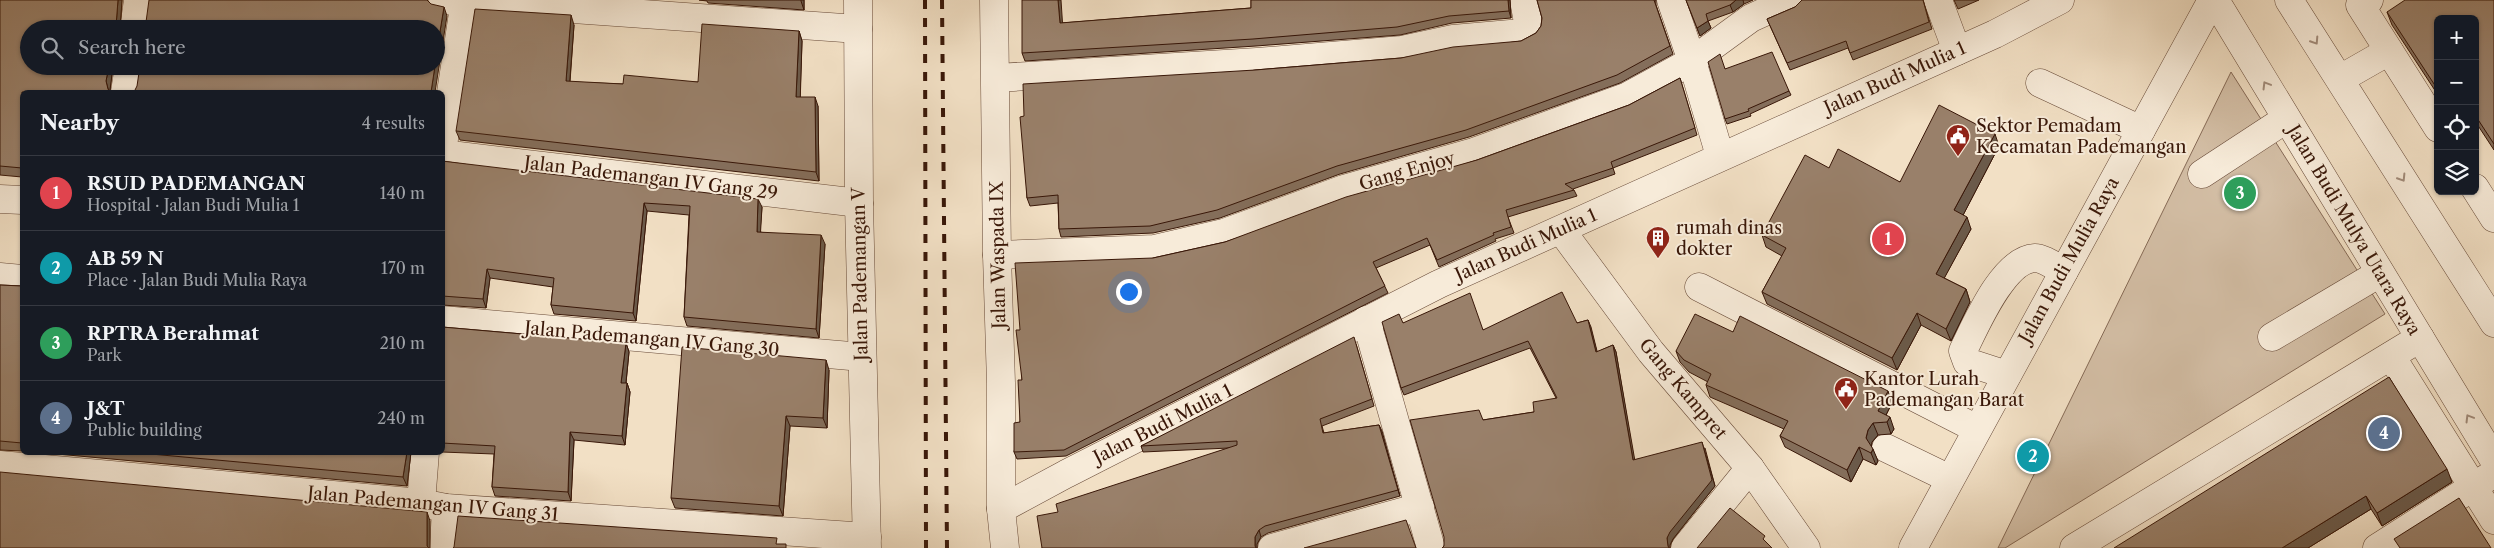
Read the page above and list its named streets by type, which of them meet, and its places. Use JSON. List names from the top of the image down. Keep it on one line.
{"streets":{"street":["Jalan Budi Mulia 1","Gang Enjoy","Jalan Pademangan IV Gang 29","Jalan Budi Mulya Utara Raya","Jalan Waspada IX","Jalan Budi Mulia Raya","Jalan Pademangan V","Jalan Pademangan IV Gang 30","Gang Kampret","Jalan Pademangan IV Gang 31"]},"crossings":[["Jalan Budi Mulia 1","Jalan Waspada IX"],["Jalan Budi Mulia 1","Gang Kampret"],["Gang Enjoy","Jalan Waspada IX"],["Jalan Pademangan IV Gang 29","Jalan Pademangan V"],["Jalan Budi Mulya Utara Raya","Jalan Budi Mulia Raya"],["Jalan Pademangan V","Jalan Pademangan IV Gang 30"],["Jalan Pademangan V","Jalan Pademangan IV Gang 31"]],"places":{"public building":["Sektor Pemadam Kecamatan Pademangan","Kantor Lurah Pademangan Barat"],"building":["rumah dinas dokter"]},"page":{"map_buttons":["+","−"],"search":"Search here","heading":["Nearby","4 results"],"list":[{"mark":"1","name":"RSUD PADEMANGAN","note":"Hospital · Jalan Budi Mulia 1","value":"140 m"},{"mark":"2","name":"AB 59 N","note":"Place · Jalan Budi Mulia Raya","value":"170 m"},{"mark":"3","name":"RPTRA Berahmat","note":"Park","value":"210 m"},{"mark":"4","name":"J&T","note":"Public building","value":"240 m"}],"pins":["3","1","4","2"]}}
